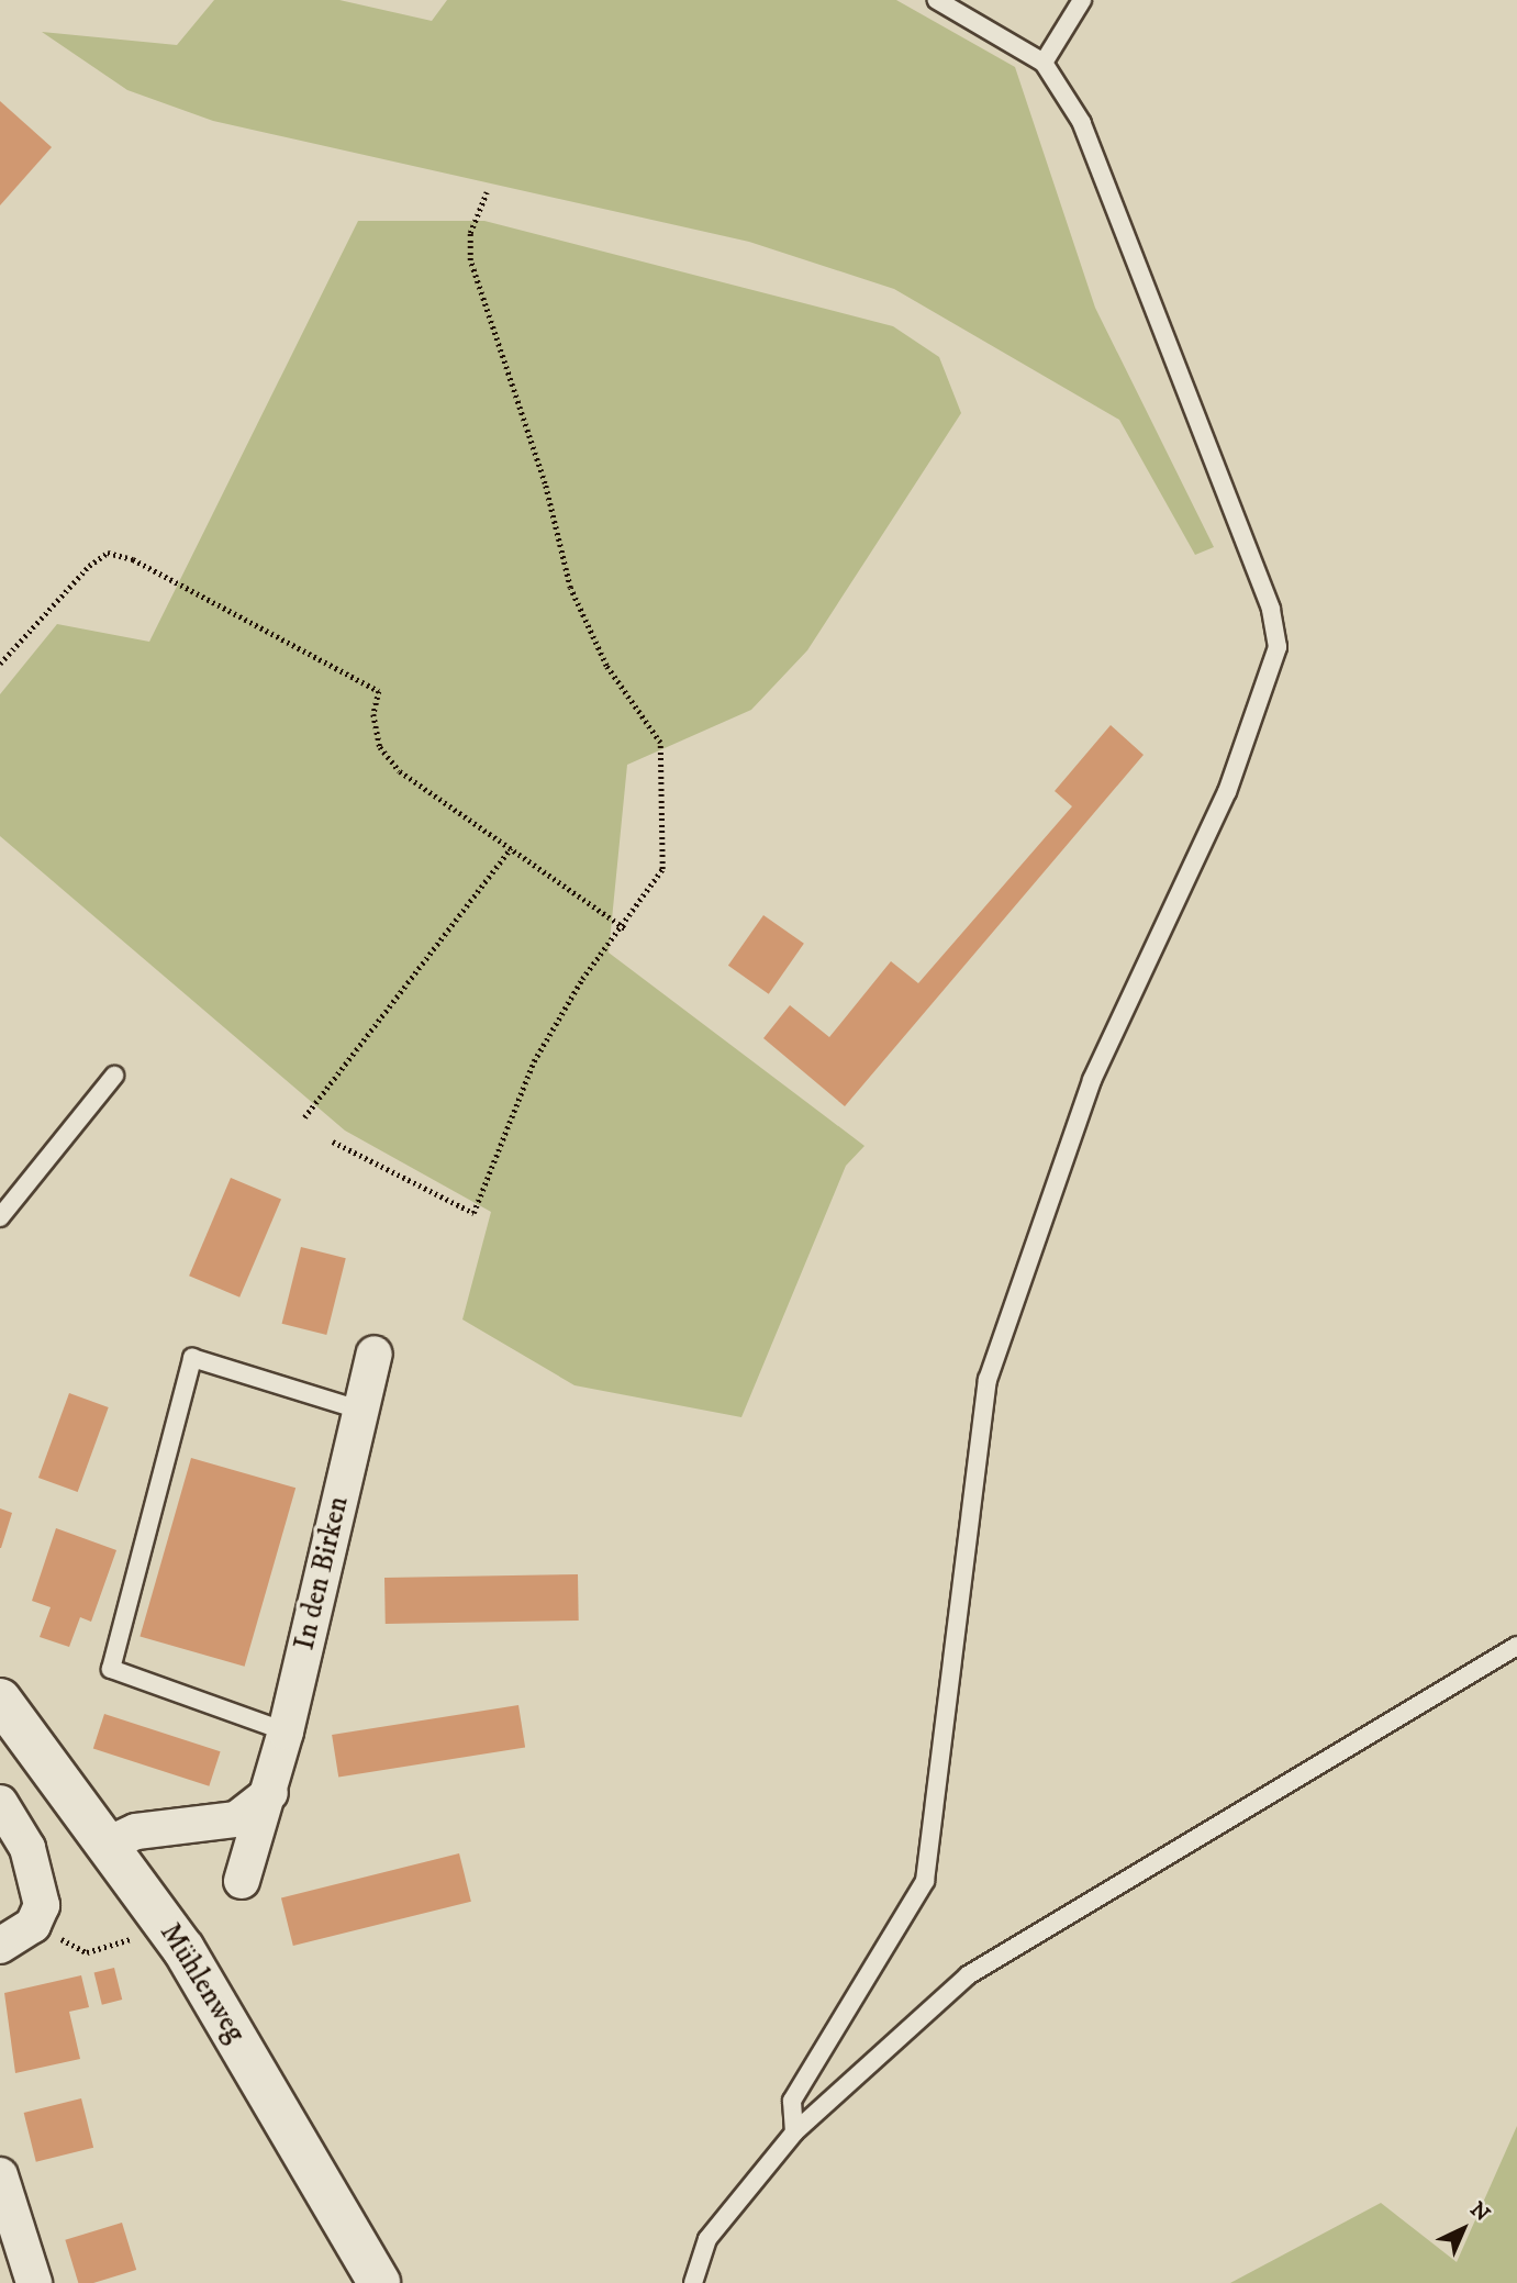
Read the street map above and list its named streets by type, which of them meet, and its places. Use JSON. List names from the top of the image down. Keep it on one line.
{"streets":{"street":["In den Birken","Mühlenweg"]},"north":"top right"}
